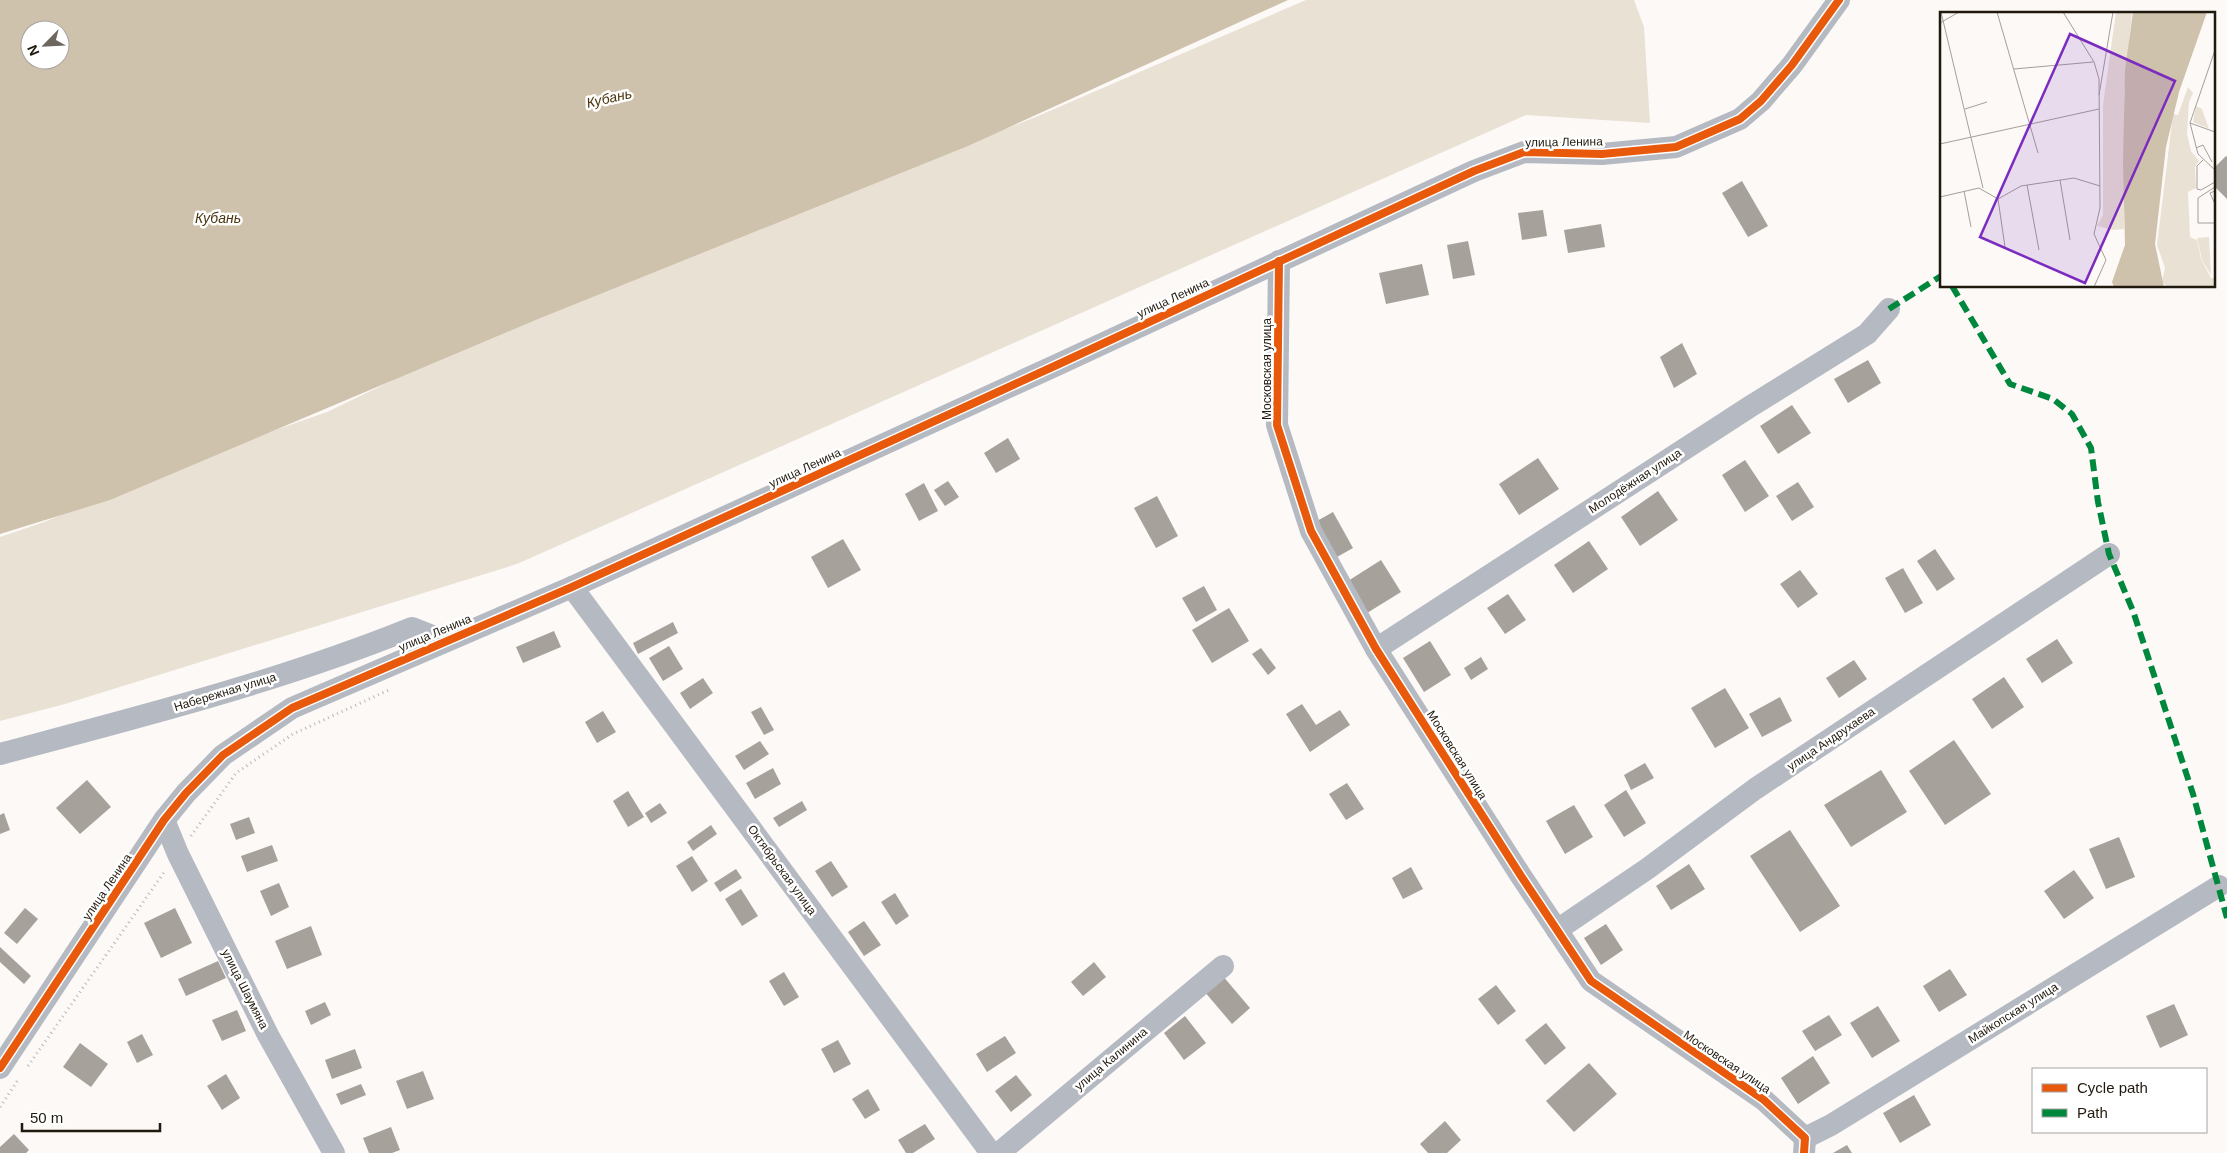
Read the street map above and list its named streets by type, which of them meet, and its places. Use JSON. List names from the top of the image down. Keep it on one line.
{"streets":{"street":["улица Ленина","Московская улица","Молодёжная улица","Набережная улица","улица Андрухаева","Октябрьская улица","улица Шаумяна","Майкопская улица","улица Калинина"]},"crossings":[["улица Ленина","Московская улица"],["улица Ленина","Набережная улица"],["улица Ленина","Октябрьская улица"],["улица Ленина","улица Шаумяна"],["Московская улица","Молодёжная улица"],["Московская улица","улица Андрухаева"],["Московская улица","Майкопская улица"]],"water":["Кубань"],"legend":["Cycle path","Path"],"scale_bar":"50 m","north":"bottom left"}
